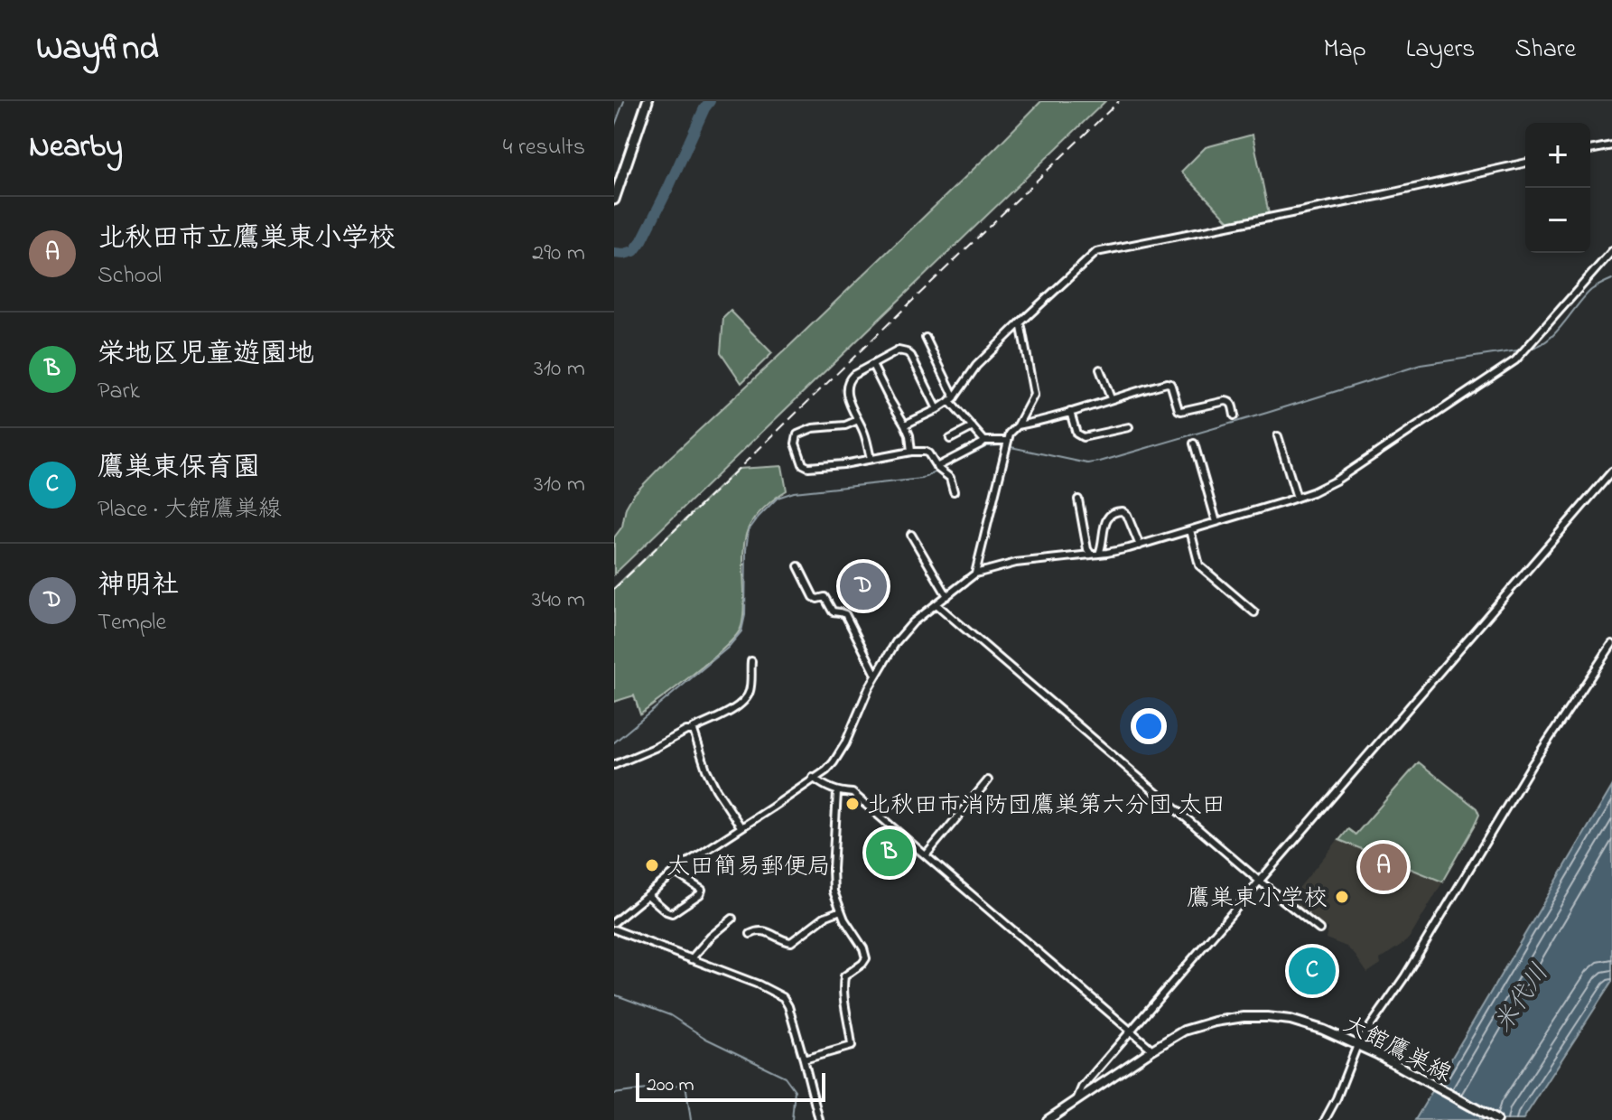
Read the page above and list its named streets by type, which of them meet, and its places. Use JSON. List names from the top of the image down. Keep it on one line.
{"streets":{"main road":["大館鷹巣線"]},"water":["米代川"],"places":["北秋田市消防団鷹巣第六分団 太田","太田簡易郵便局","鷹巣東小学校"],"scale_bar":"200 m","page":{"header":"Wayfind","nav":["Map","Layers","Share"],"heading":["Nearby","4 results"],"map_buttons":["+","−"],"list":[{"mark":"A","name":"北秋田市立鷹巣東小学校","note":"School","value":"290 m"},{"mark":"B","name":"栄地区児童遊園地","note":"Park","value":"310 m"},{"mark":"C","name":"鷹巣東保育園","note":"Place · 大館鷹巣線","value":"310 m"},{"mark":"D","name":"神明社","note":"Temple","value":"340 m"}],"pins":["D","B","A","C"],"scale":"200 m"}}
